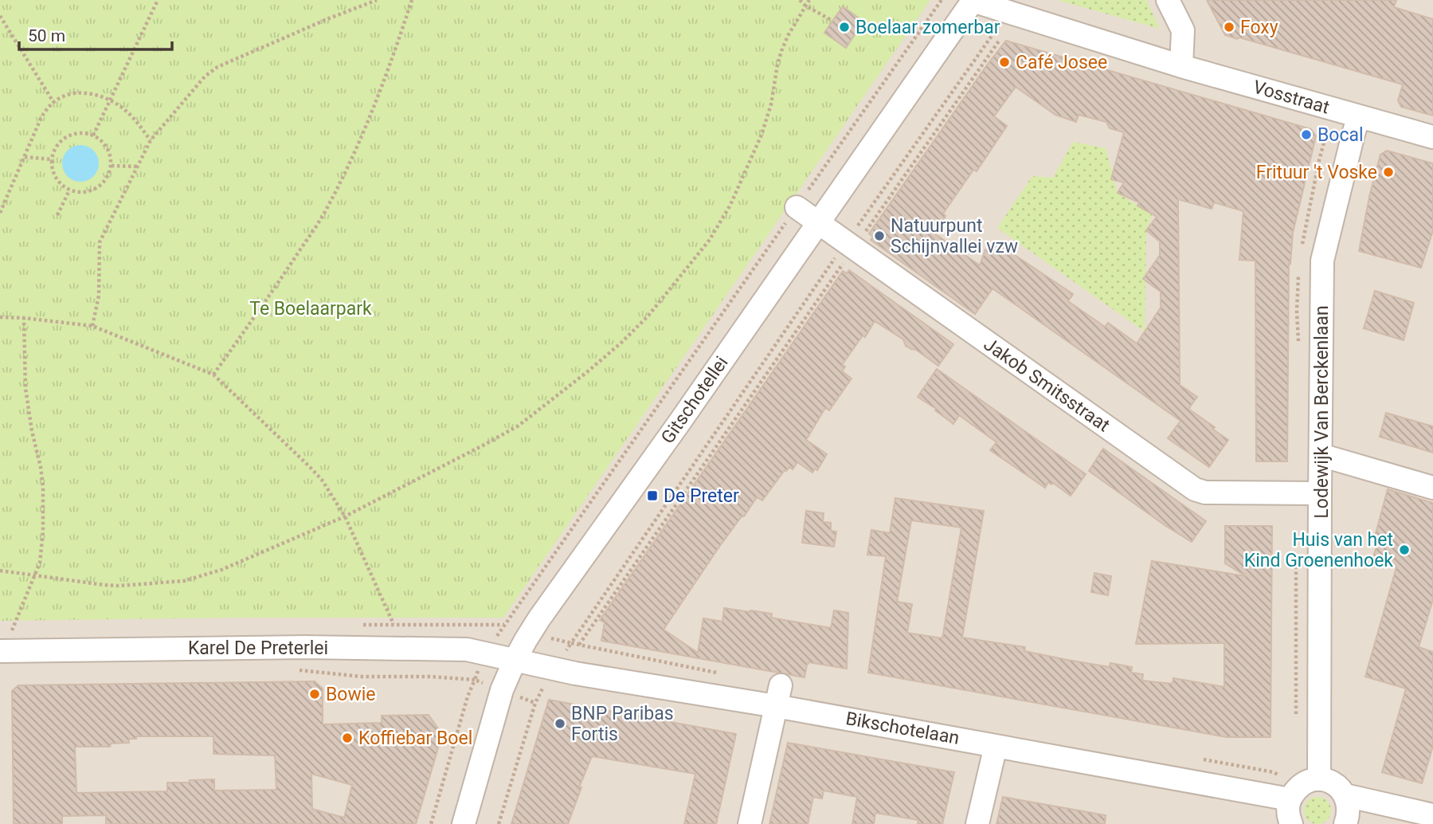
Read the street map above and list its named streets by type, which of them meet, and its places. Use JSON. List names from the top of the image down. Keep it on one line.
{"streets":{"street":["Vosstraat","Jakob Smitsstraat","Gitschotellei","Lodewijk Van Berckenlaan","Karel De Preterlei","Bikschotelaan"]},"crossings":[["Vosstraat","Gitschotellei"],["Vosstraat","Lodewijk Van Berckenlaan"],["Jakob Smitsstraat","Gitschotellei"],["Jakob Smitsstraat","Lodewijk Van Berckenlaan"],["Gitschotellei","Karel De Preterlei"],["Gitschotellei","Bikschotelaan"],["Karel De Preterlei","Bikschotelaan"]],"parks":["Te Boelaarpark"],"places":{"other":["Boelaar zomerbar","Foxy","Café Josee","Bocal","Frituur 't Voske","Natuurpunt Schijnvallei vzw","Huis van het Kind Groenenhoek","Bowie","BNP Paribas Fortis","Koffiebar Boel"],"transit":["De Preter"]},"scale_bar":"50 m"}
